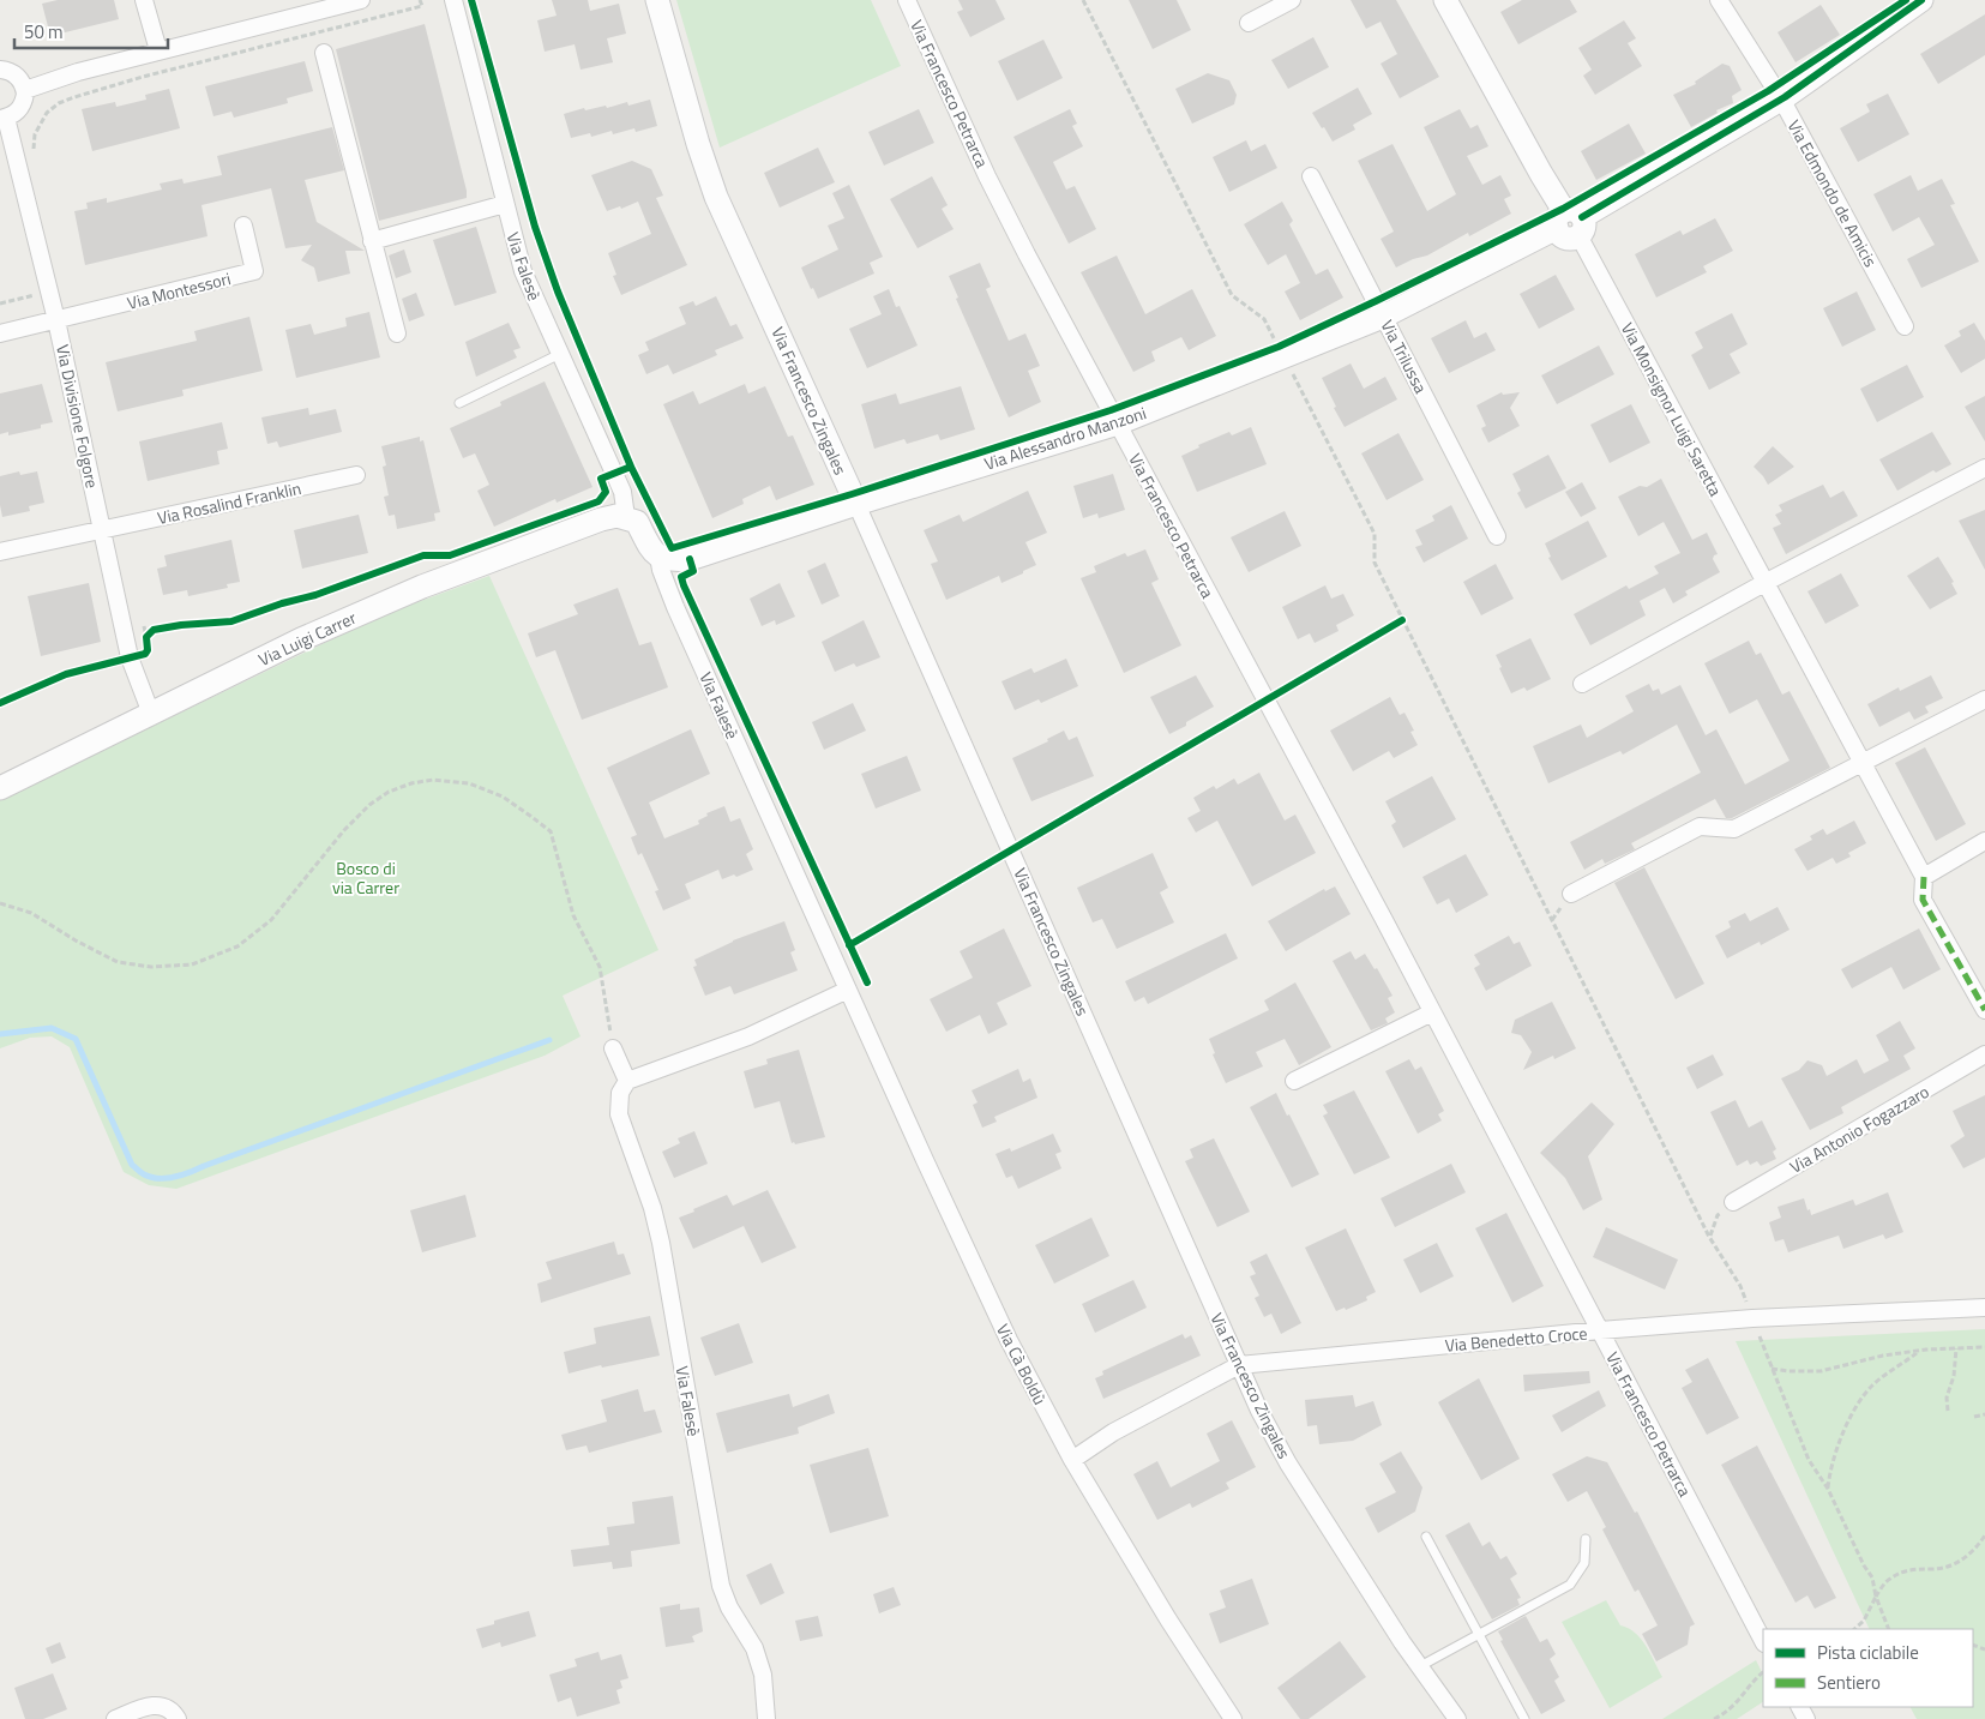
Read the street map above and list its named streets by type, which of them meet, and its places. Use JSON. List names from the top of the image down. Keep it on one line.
{"streets":{"street":["Via Francesco Petrarca","Via Edmondo de Amicis","Via Falesè","Via Montessori","Via Trilussa","Via Francesco Zingales","Via Monsignor Luigi Saretta","Via Divisione Folgore","Via Alessandro Manzoni","Via Rosalind Franklin","Via Luigi Carrer","Via Antonio Fogazzaro","Via Benedetto Croce","Via Cà Boldù"]},"crossings":[["Via Francesco Petrarca","Via Alessandro Manzoni"],["Via Francesco Petrarca","Via Benedetto Croce"],["Via Edmondo de Amicis","Via Alessandro Manzoni"],["Via Falesè","Via Alessandro Manzoni"],["Via Falesè","Via Luigi Carrer"],["Via Falesè","Via Cà Boldù"],["Via Montessori","Via Divisione Folgore"],["Via Trilussa","Via Alessandro Manzoni"],["Via Francesco Zingales","Via Alessandro Manzoni"],["Via Francesco Zingales","Via Benedetto Croce"],["Via Monsignor Luigi Saretta","Via Alessandro Manzoni"],["Via Divisione Folgore","Via Rosalind Franklin"],["Via Divisione Folgore","Via Luigi Carrer"],["Via Benedetto Croce","Via Cà Boldù"]],"parks":["Bosco di via Carrer"],"legend":["Pista ciclabile","Sentiero"],"scale_bar":"50 m"}
